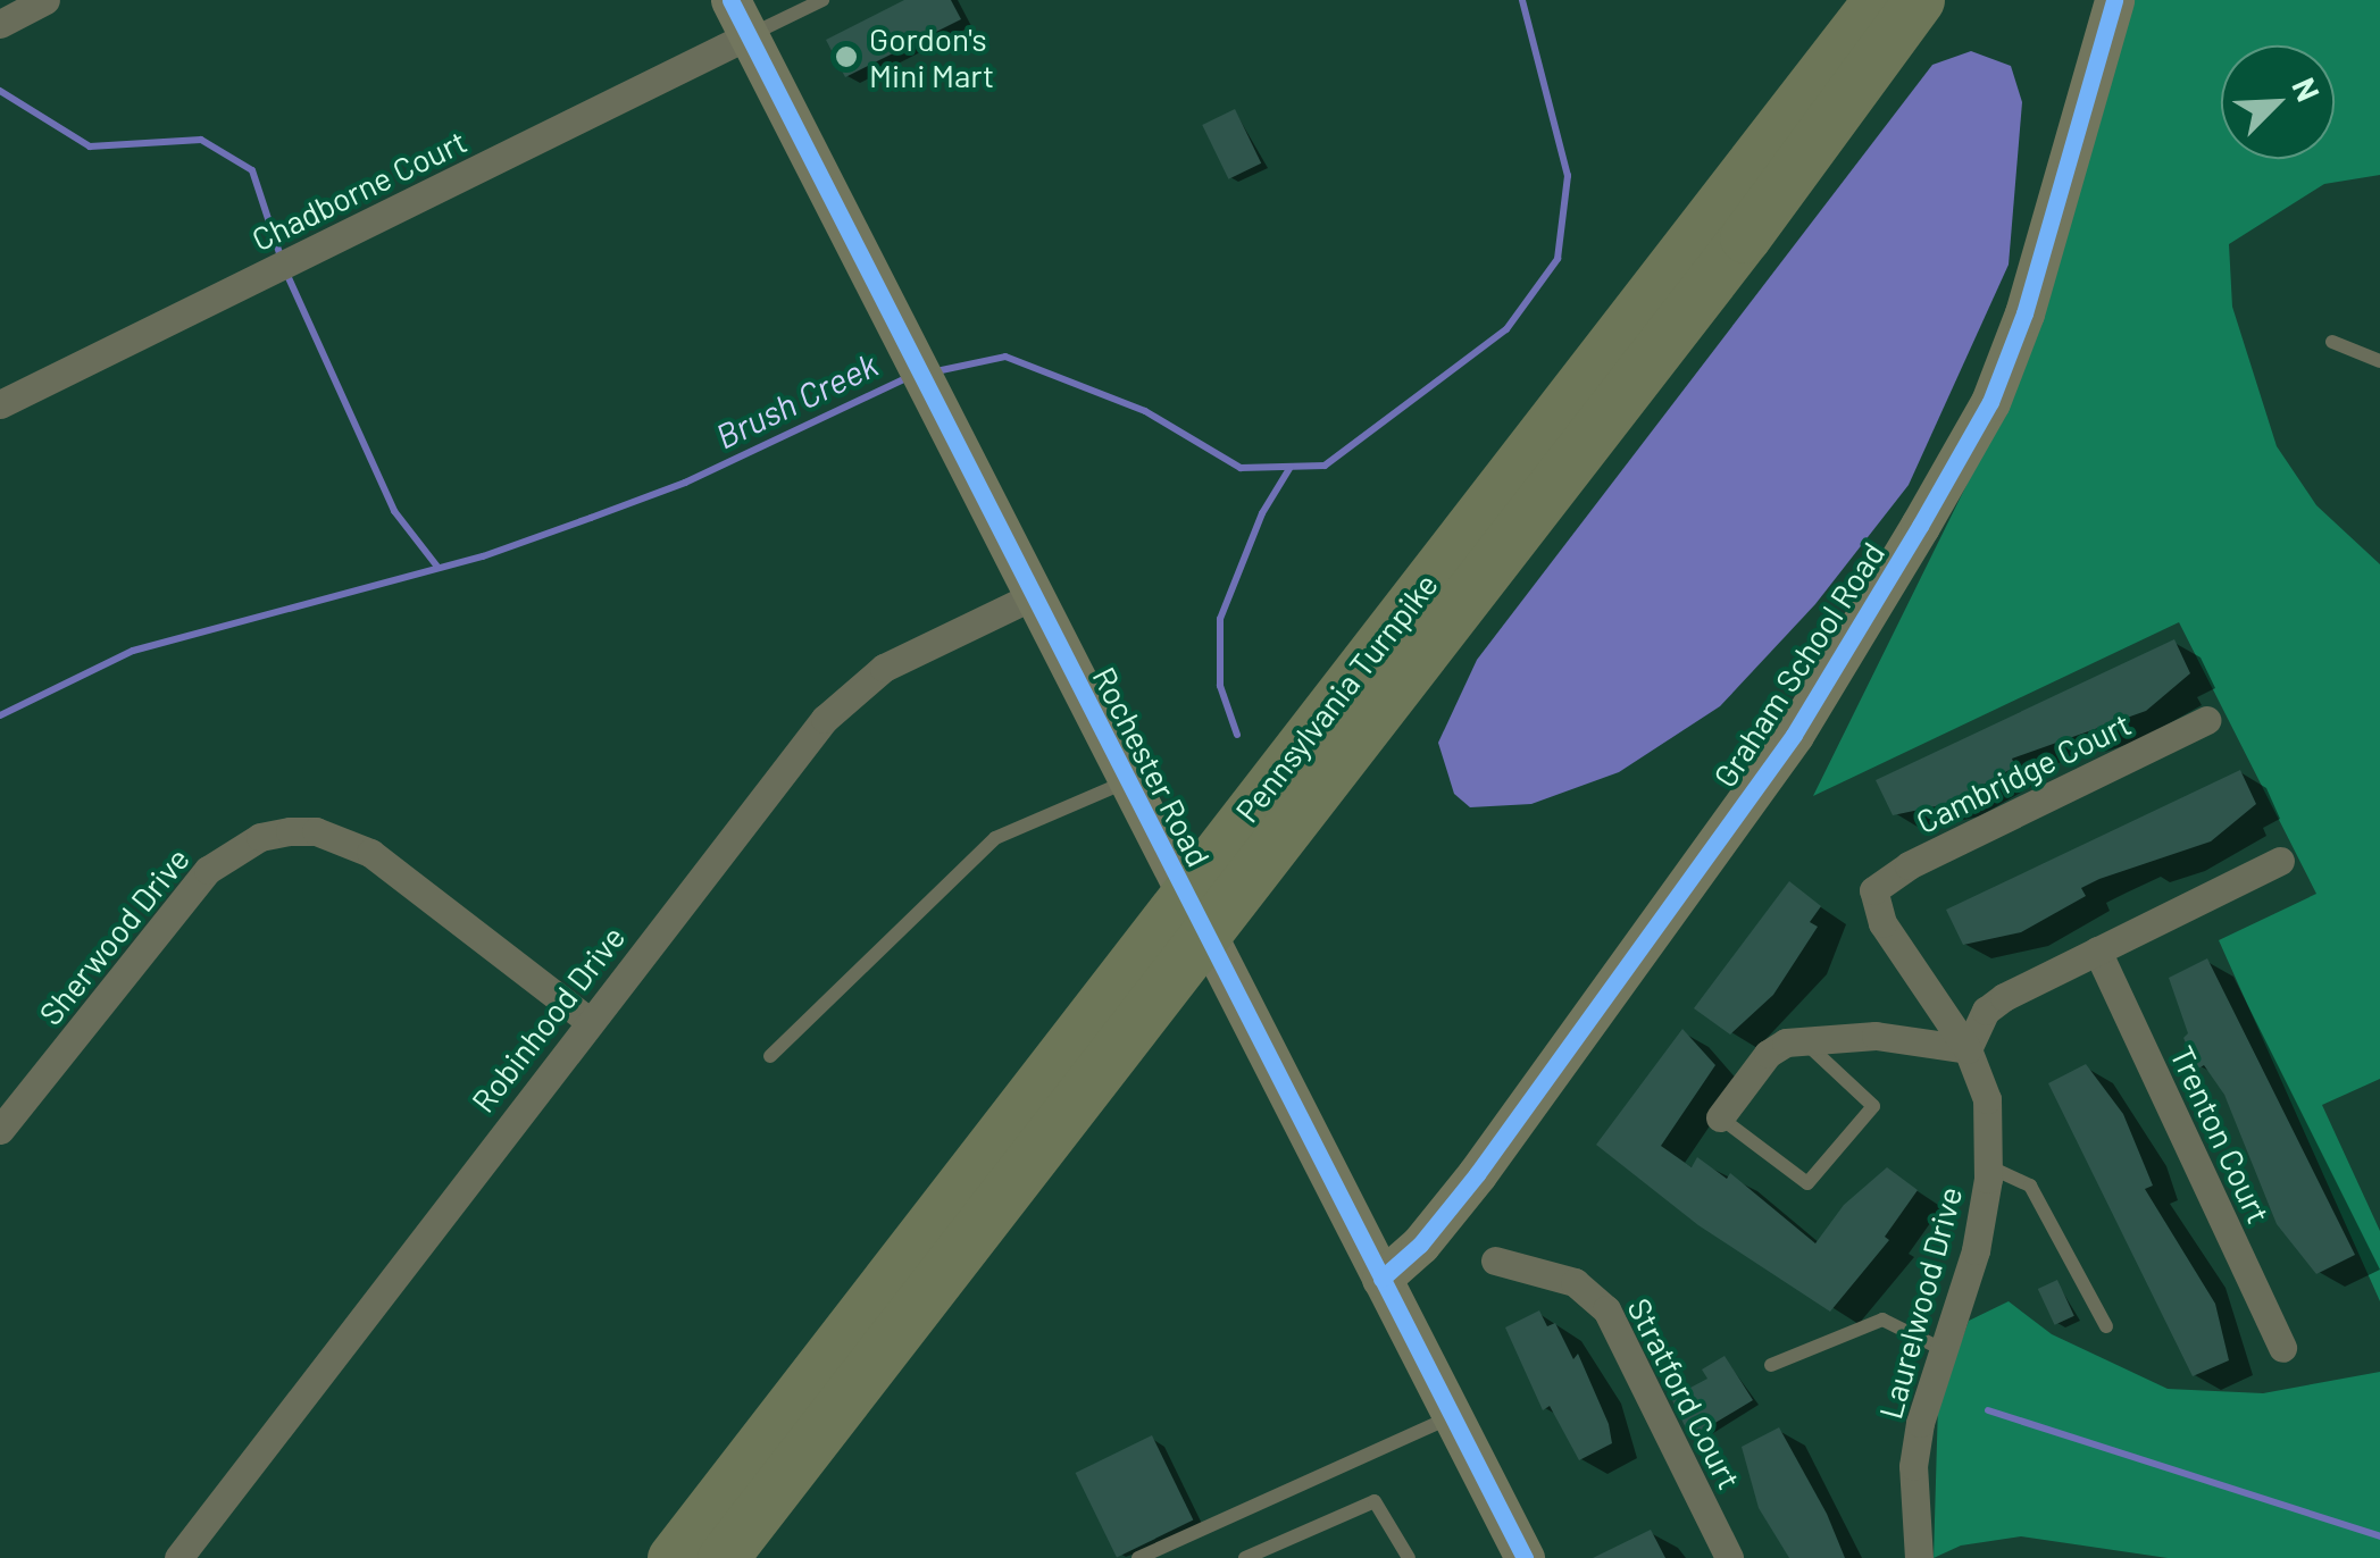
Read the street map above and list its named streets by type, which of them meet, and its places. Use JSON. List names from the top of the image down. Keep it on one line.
{"streets":{"highway":["Pennsylvania Turnpike"],"street":["Chadborne Court","Graham School Road","Rochester Road","Cambridge Court","Sherwood Drive","Robinhood Drive","Trenton Court","Laurelwood Drive","Stratford Court"]},"crossings":[["Chadborne Court","Rochester Road"],["Graham School Road","Rochester Road"],["Rochester Road","Robinhood Drive"],["Cambridge Court","Laurelwood Drive"],["Sherwood Drive","Robinhood Drive"]],"water":["Brush Creek"],"places":["Gordon's Mini Mart"],"north":"top right"}
